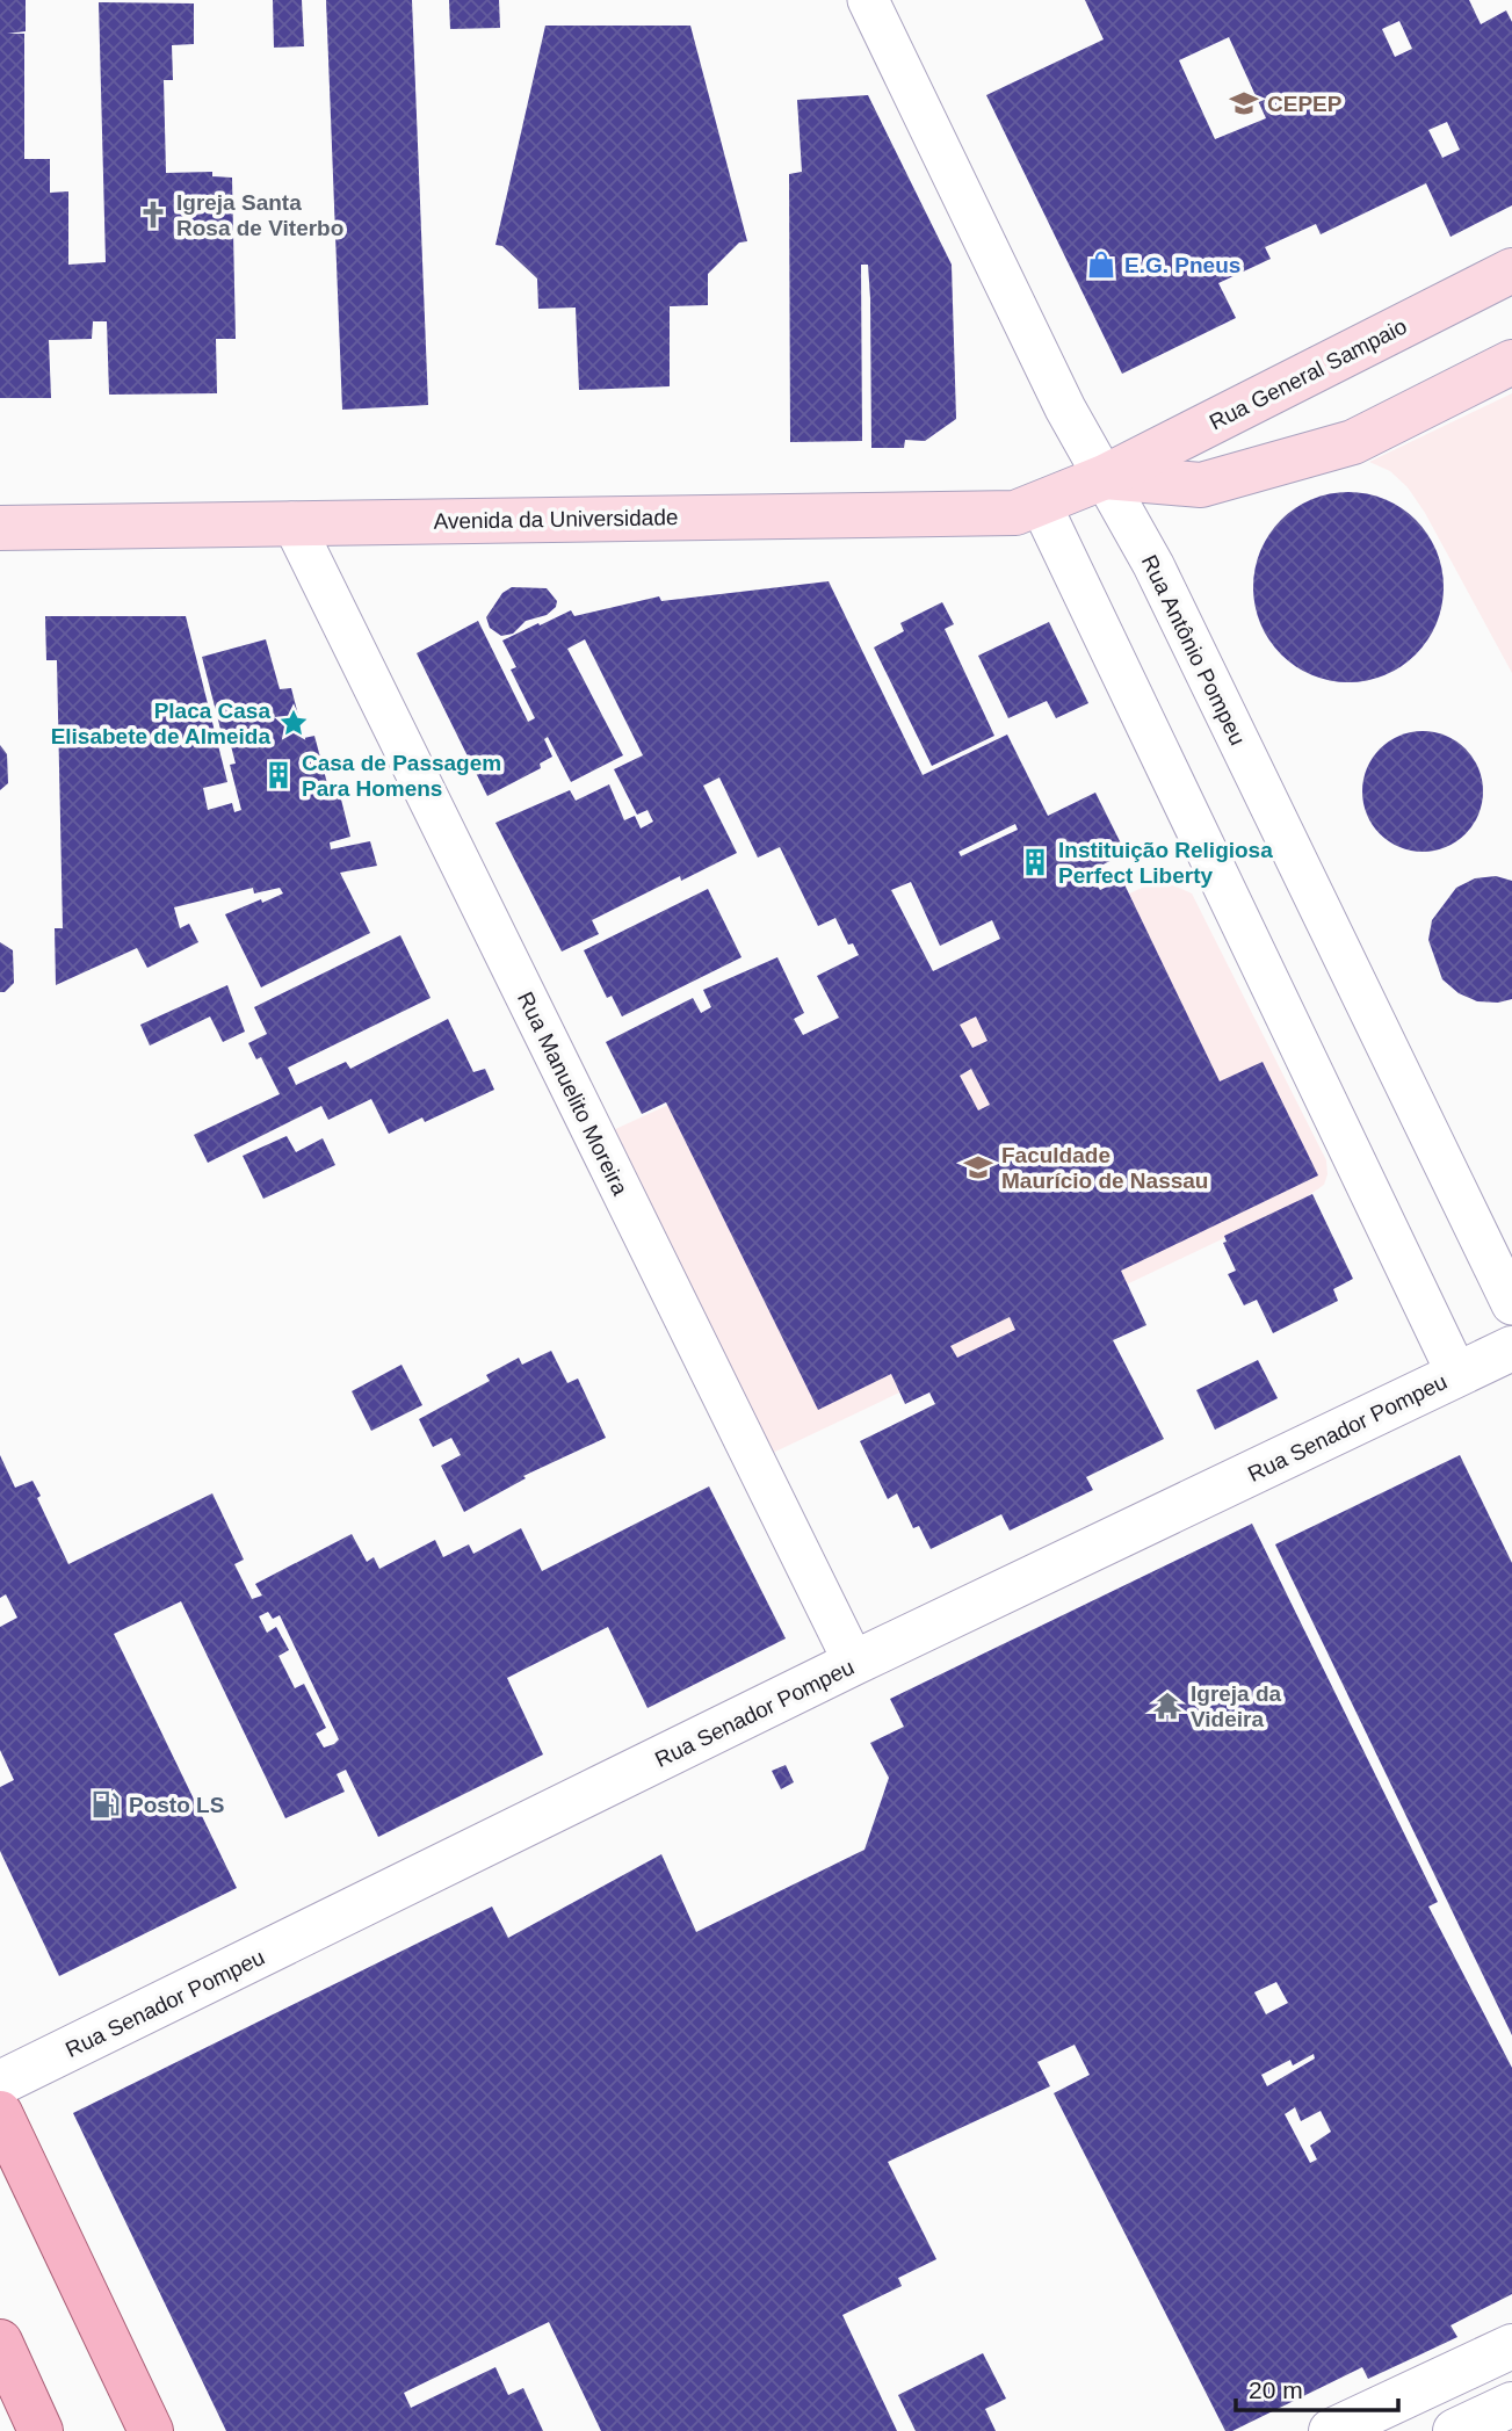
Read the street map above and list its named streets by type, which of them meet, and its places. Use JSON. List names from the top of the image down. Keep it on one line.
{"streets":{"main road":["Rua General Sampaio","Avenida da Universidade"],"street":["Rua Antônio Pompeu","Rua Manuelito Moreira","Rua Senador Pompeu"]},"crossings":[["Rua General Sampaio","Avenida da Universidade"],["Rua General Sampaio","Rua Antônio Pompeu"],["Avenida da Universidade","Rua Antônio Pompeu"],["Avenida da Universidade","Rua Manuelito Moreira"],["Rua Manuelito Moreira","Rua Senador Pompeu"]],"places":{"school or university":["CEPEP","Faculdade Maurício de Nassau"],"church":["Igreja Santa Rosa de Viterbo"],"shop":["E.G. Pneus"],"place":["Placa Casa Elisabete de Almeida"],"building":["Casa de Passagem Para Homens","Instituição Religiosa Perfect Liberty"],"temple":["Igreja da Videira"],"fuel station":["Posto LS"]},"scale_bar":"20 m"}
